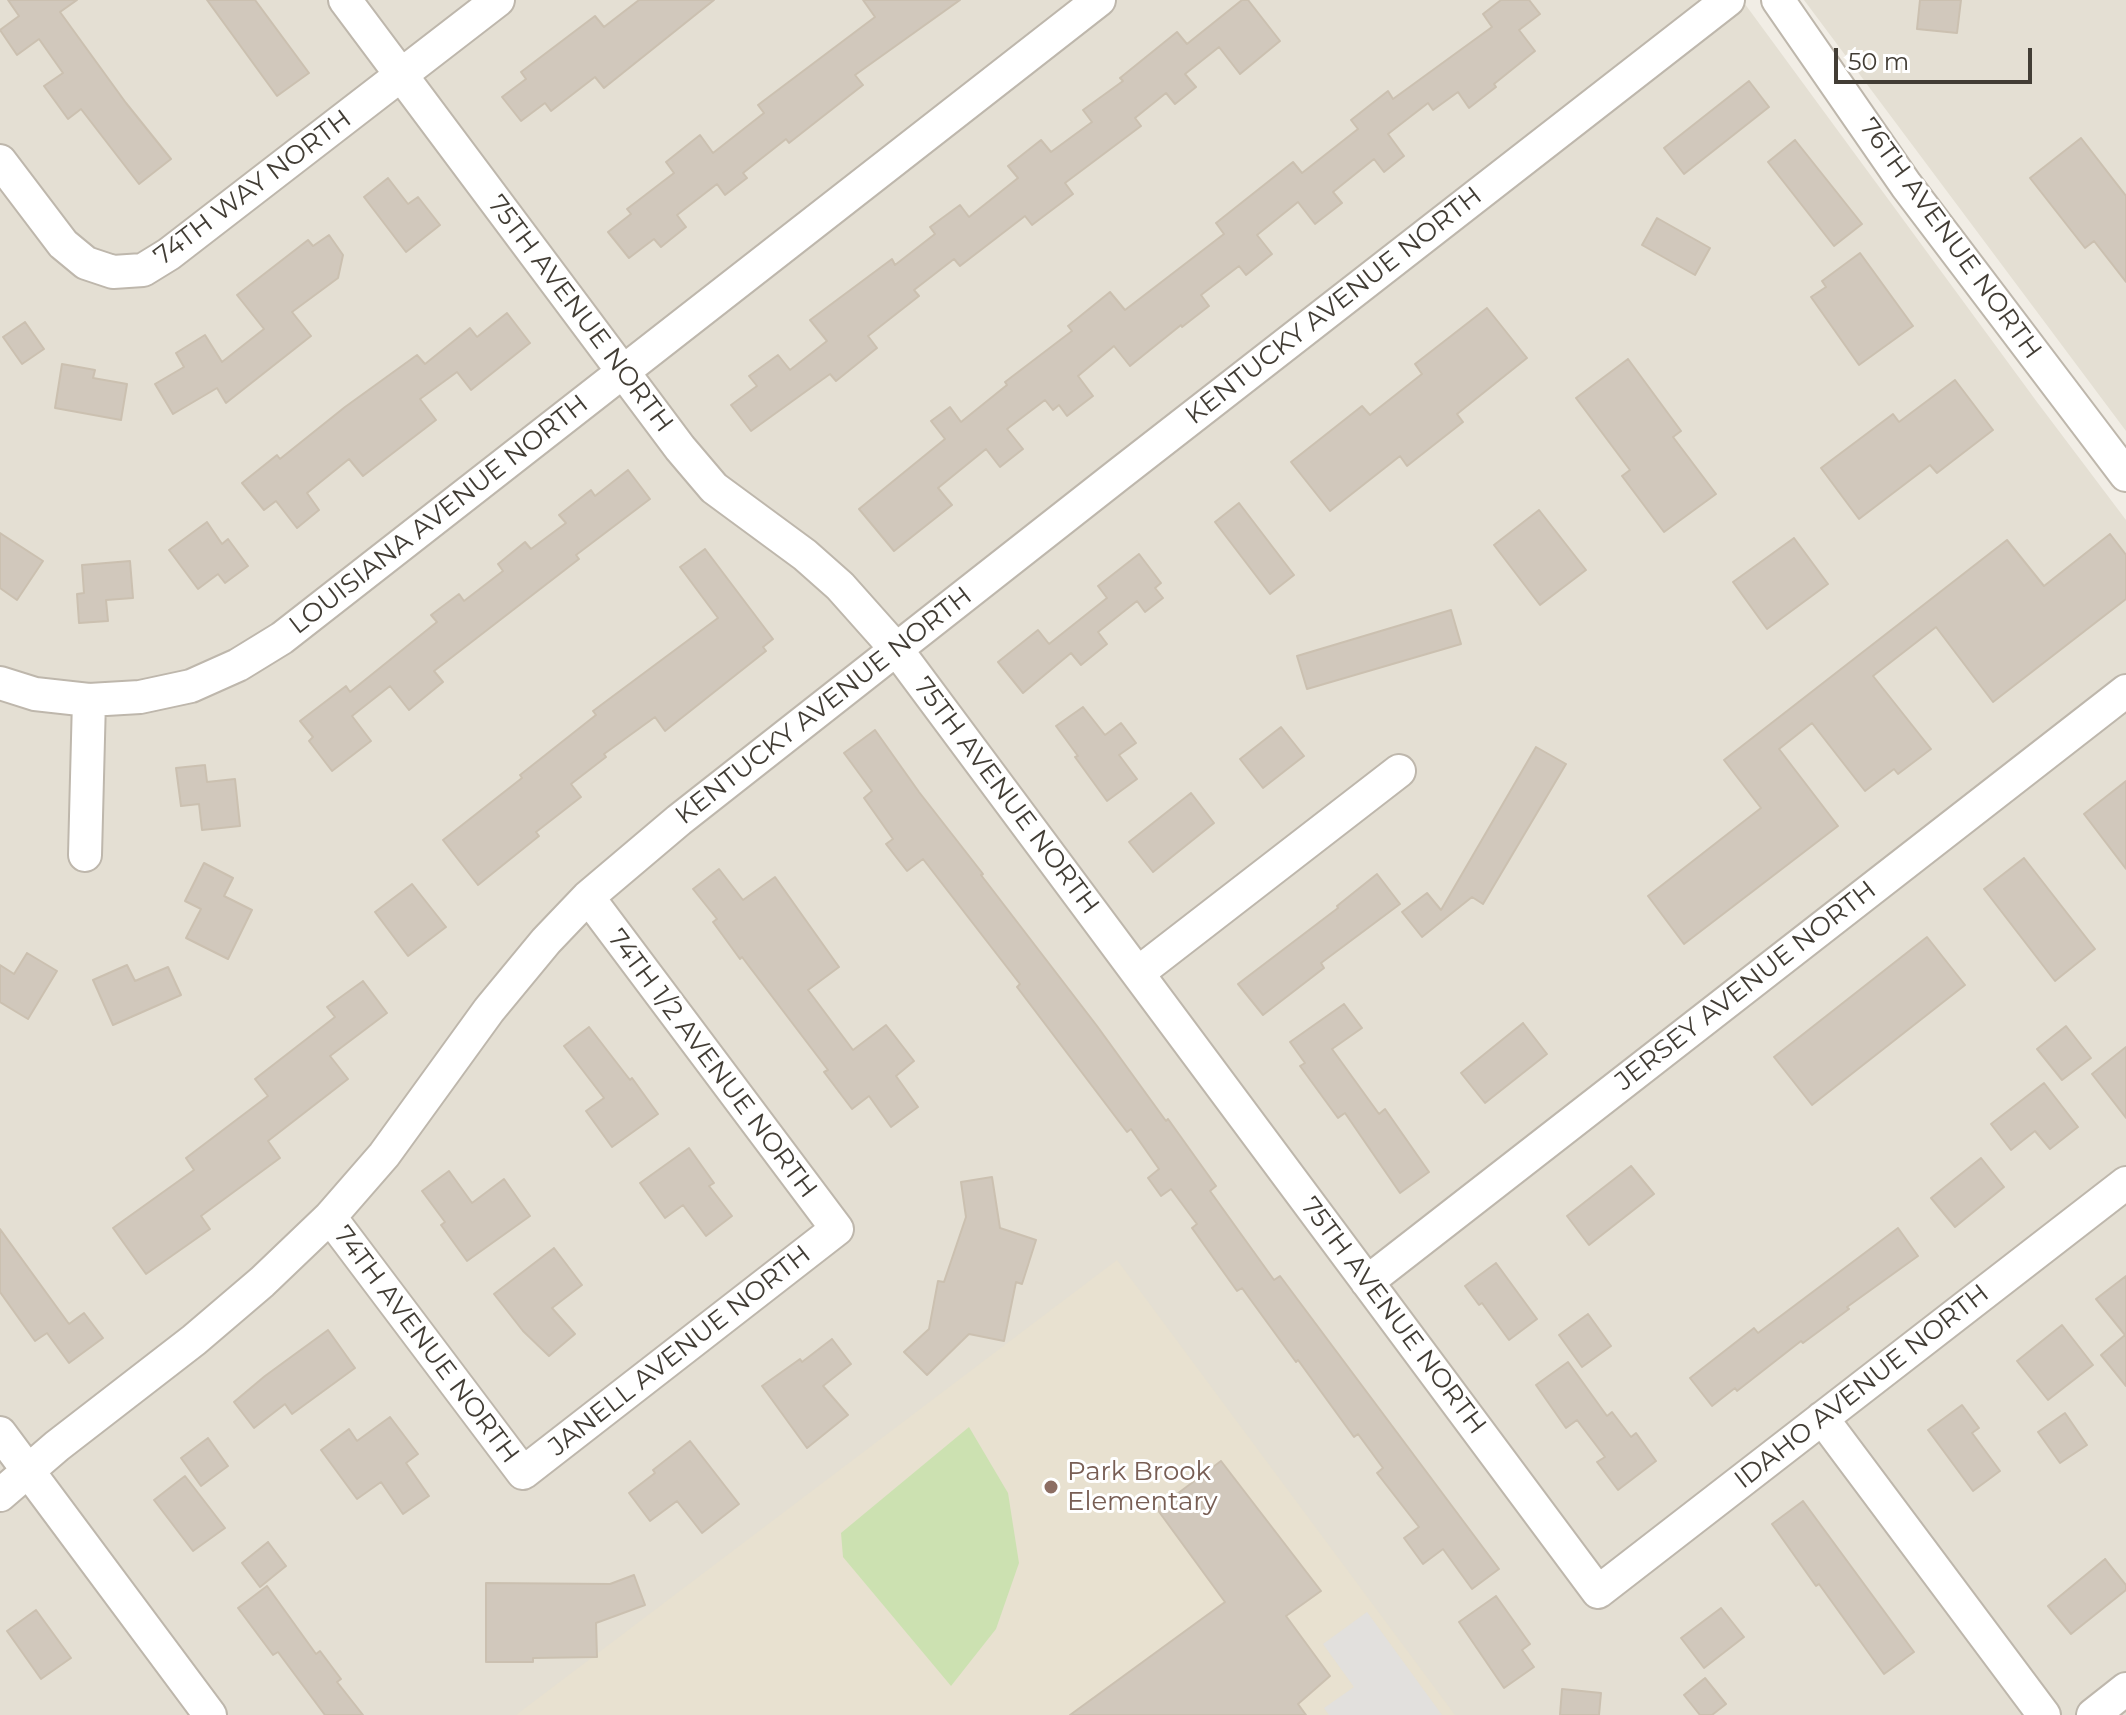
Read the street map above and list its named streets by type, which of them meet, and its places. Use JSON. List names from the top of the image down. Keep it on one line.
{"streets":{"street":["74TH WAY NORTH","76TH AVENUE NORTH","KENTUCKY AVENUE NORTH","75TH AVENUE NORTH","LOUISIANA AVENUE NORTH","JERSEY AVENUE NORTH","74TH 1/2 AVENUE NORTH","74TH AVENUE NORTH","JANELL AVENUE NORTH","IDAHO AVENUE NORTH"]},"crossings":[["74TH WAY NORTH","75TH AVENUE NORTH"],["KENTUCKY AVENUE NORTH","75TH AVENUE NORTH"],["KENTUCKY AVENUE NORTH","74TH 1/2 AVENUE NORTH"],["KENTUCKY AVENUE NORTH","74TH AVENUE NORTH"],["75TH AVENUE NORTH","LOUISIANA AVENUE NORTH"],["75TH AVENUE NORTH","JERSEY AVENUE NORTH"],["75TH AVENUE NORTH","IDAHO AVENUE NORTH"],["74TH 1/2 AVENUE NORTH","JANELL AVENUE NORTH"],["74TH AVENUE NORTH","JANELL AVENUE NORTH"]],"places":["Park Brook Elementary"],"scale_bar":"50 m"}
